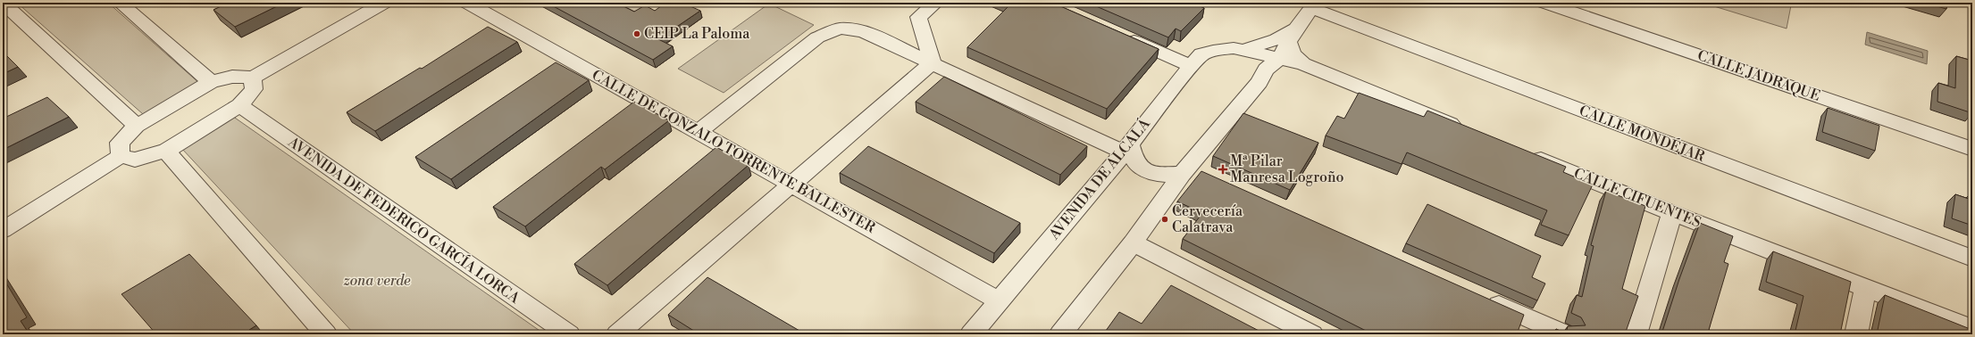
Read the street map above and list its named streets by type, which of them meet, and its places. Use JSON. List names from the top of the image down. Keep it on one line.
{"streets":{"street":["CALLE JADRAQUE","CALLE MONDÉJAR","CALLE DE GONZALO TORRENTE BALLESTER","AVENIDA DE ALCALÁ","CALLE CIFUENTES","AVENIDA DE FEDERICO GARCÍA LORCA"]},"crossings":[["CALLE MONDÉJAR","AVENIDA DE ALCALÁ"],["CALLE DE GONZALO TORRENTE BALLESTER","AVENIDA DE ALCALÁ"]],"parks":["zona verde"],"places":{"other":["CEIP La Paloma","Cervecería Calatrava"],"health":["Mª Pilar Manresa Logroño"]}}
